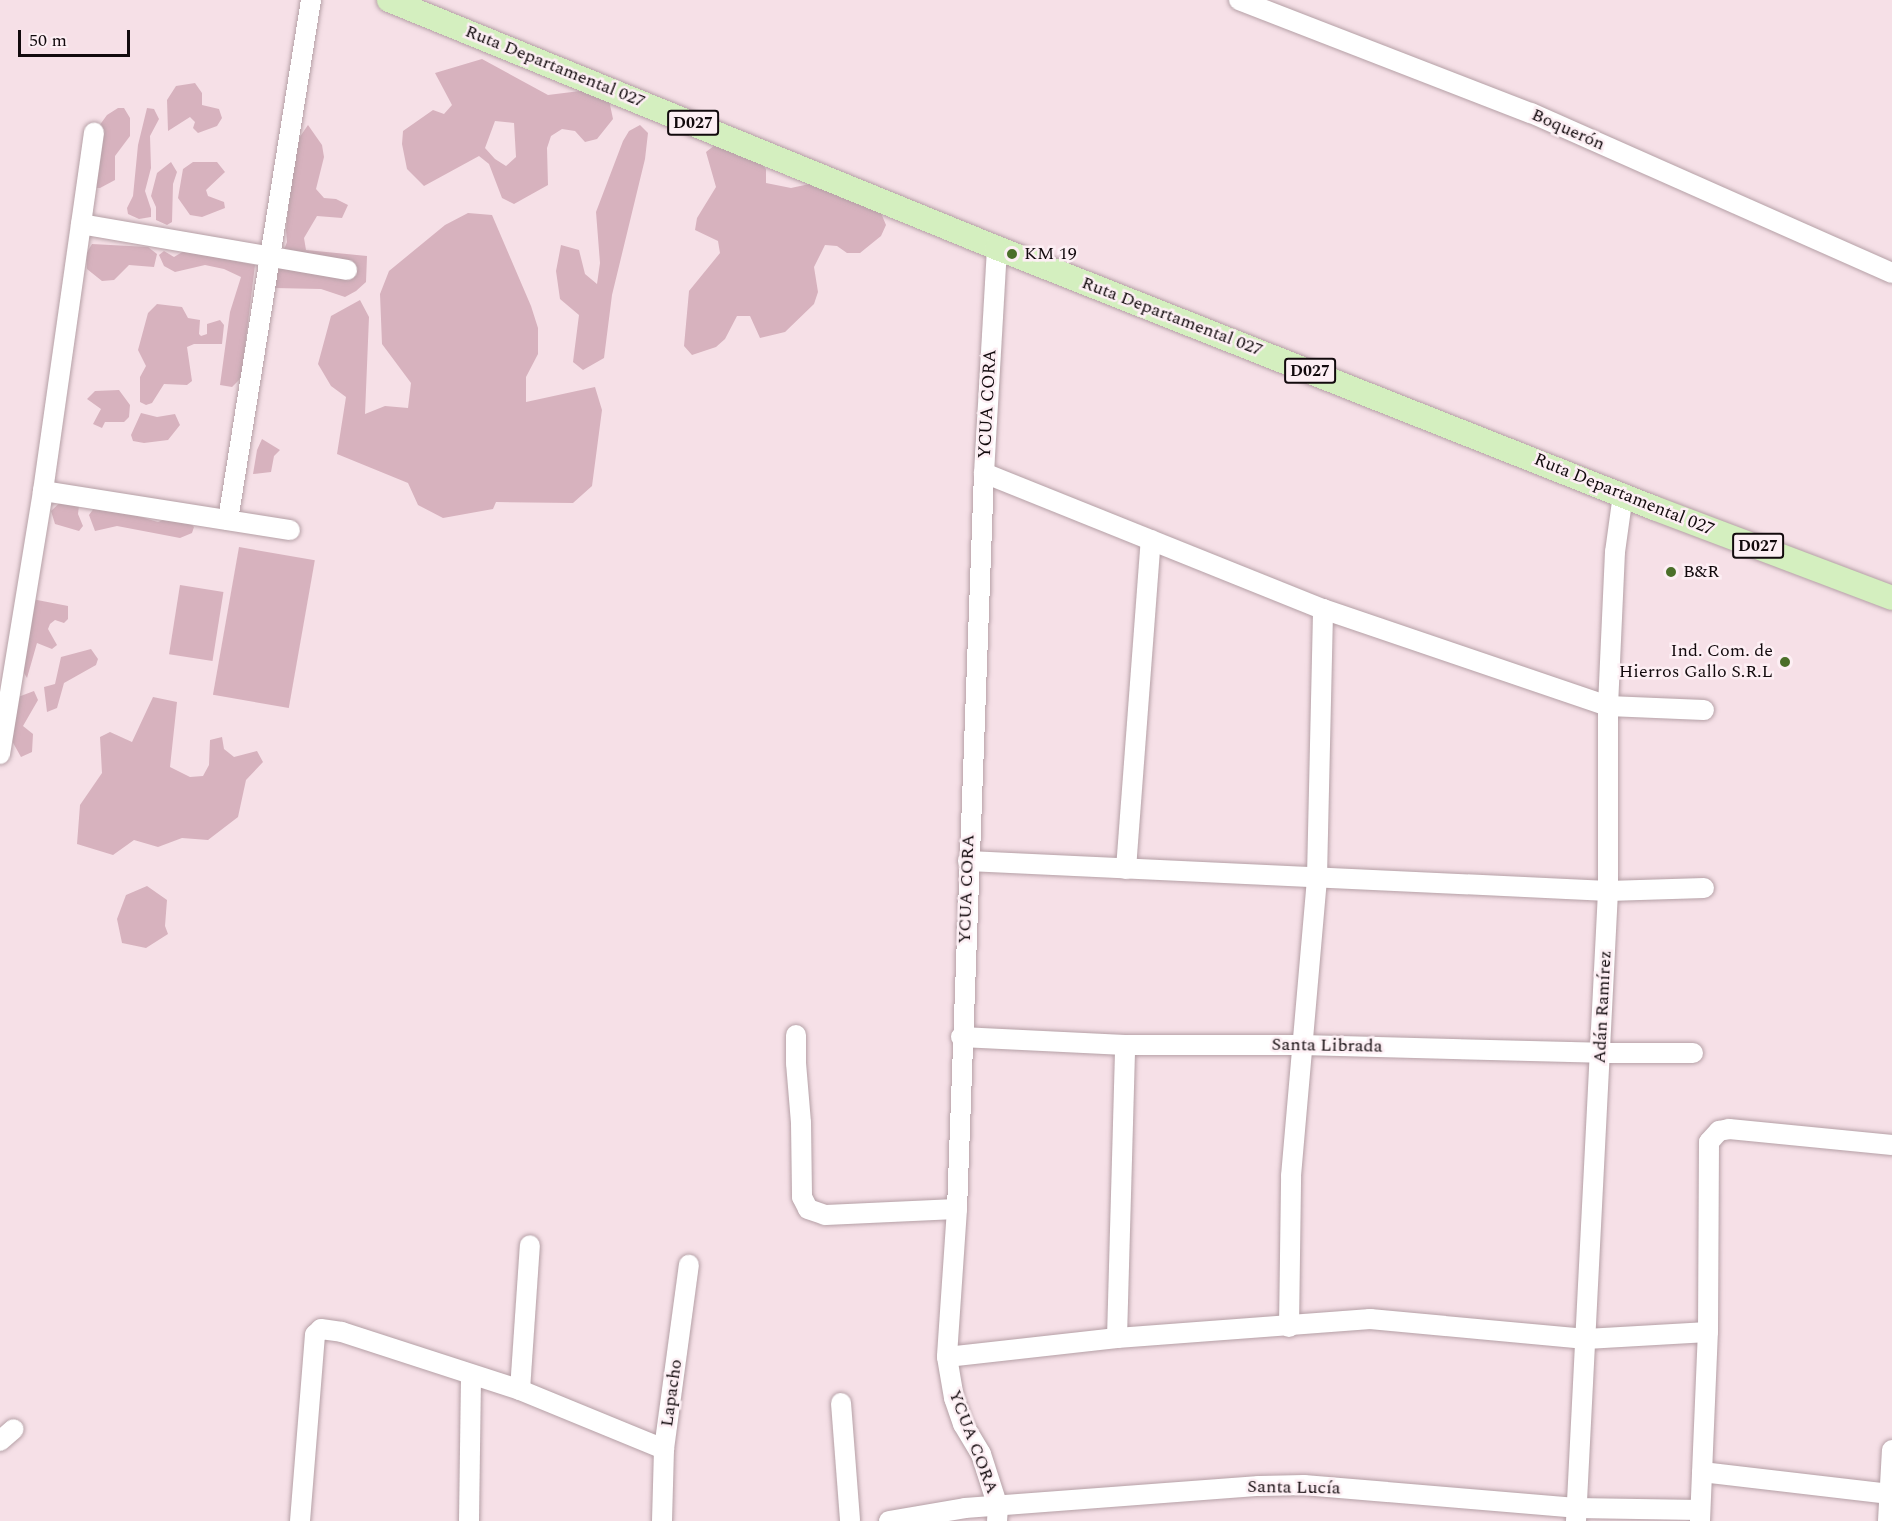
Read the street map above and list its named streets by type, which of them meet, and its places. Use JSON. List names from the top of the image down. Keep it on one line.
{"streets":{"main road":["Ruta Departamental 027","D027"],"street":["Boquerón","YCUA CORA","Adán Ramírez","Santa Librada","Lapacho","Santa Lucía"]},"crossings":[["Ruta Departamental 027","YCUA CORA"],["Ruta Departamental 027","Adán Ramírez"],["YCUA CORA","Santa Librada"],["YCUA CORA","Santa Lucía"],["Adán Ramírez","Santa Librada"],["Adán Ramírez","Santa Lucía"]],"places":["KM 19","B&R","Ind. Com. de Hierros Gallo S.R.L"],"scale_bar":"50 m"}
